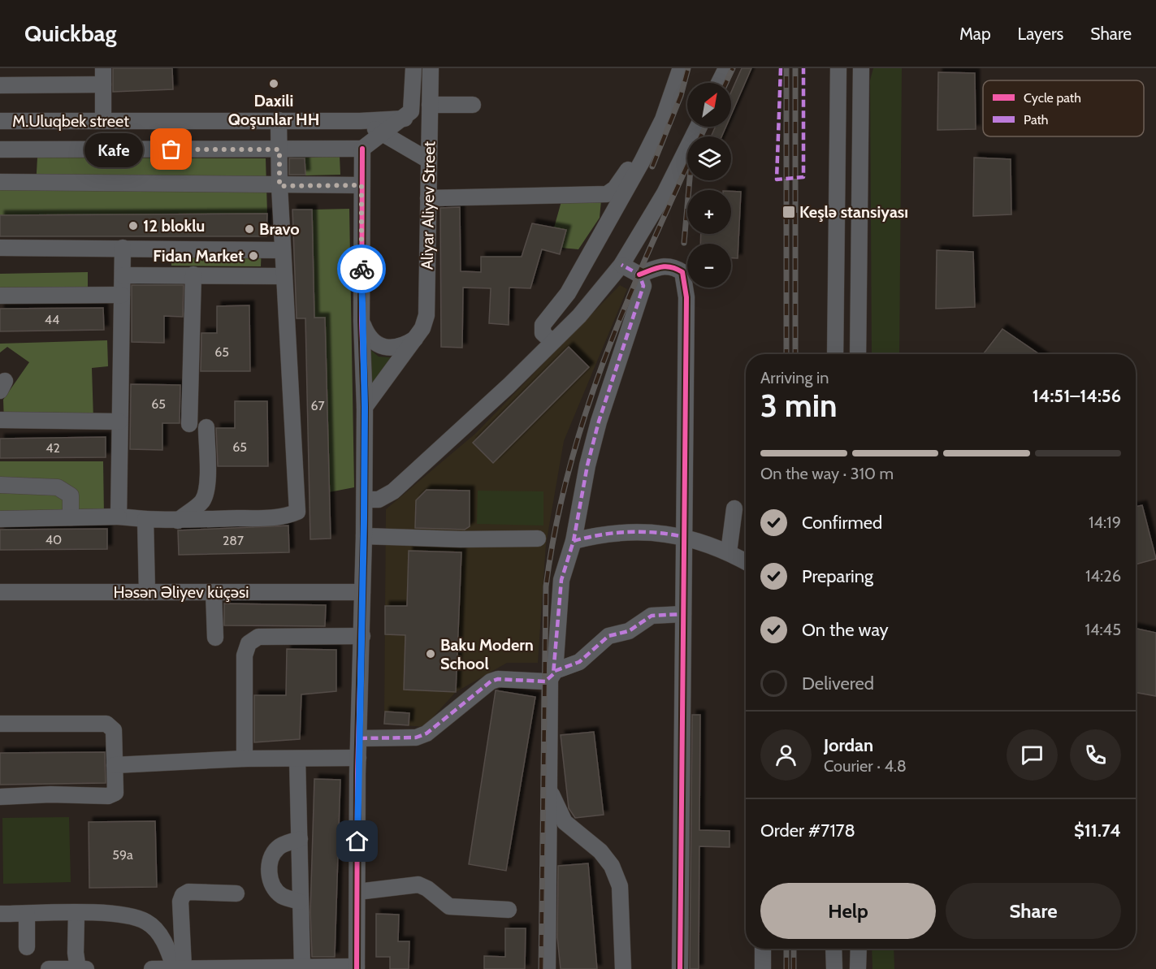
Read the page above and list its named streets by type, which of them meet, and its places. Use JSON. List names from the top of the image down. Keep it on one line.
{"streets":{"street":["M.Uluqbek street","Aliyar Aliyev Street","Həsən Əliyev küçəsi"]},"places":{"other":["Daxili Qoşunlar HH","Kafe","12 bloklu","Bravo","Fidan Market","Baku Modern School"],"transit":["Keşlə stansiyası"]},"house_numbers":["44","65","65","67","65","42","40","287","59a"],"legend":["Cycle path","Path"],"north":"top right","page":{"header":"Quickbag","nav":["Map","Layers","Share"],"map_buttons":["+","−"],"bubble":"Kafe","heading":["3 min","Arriving in","14:51–14:56"],"panel":["Jordan","Courier · 4.8","Order #7178","$11.74"],"bar":"On the way · 310 m","list":[["Confirmed","14:19"],["Preparing","14:26"],["On the way","14:45"],"Delivered"],"buttons":["Help","Share"]}}
